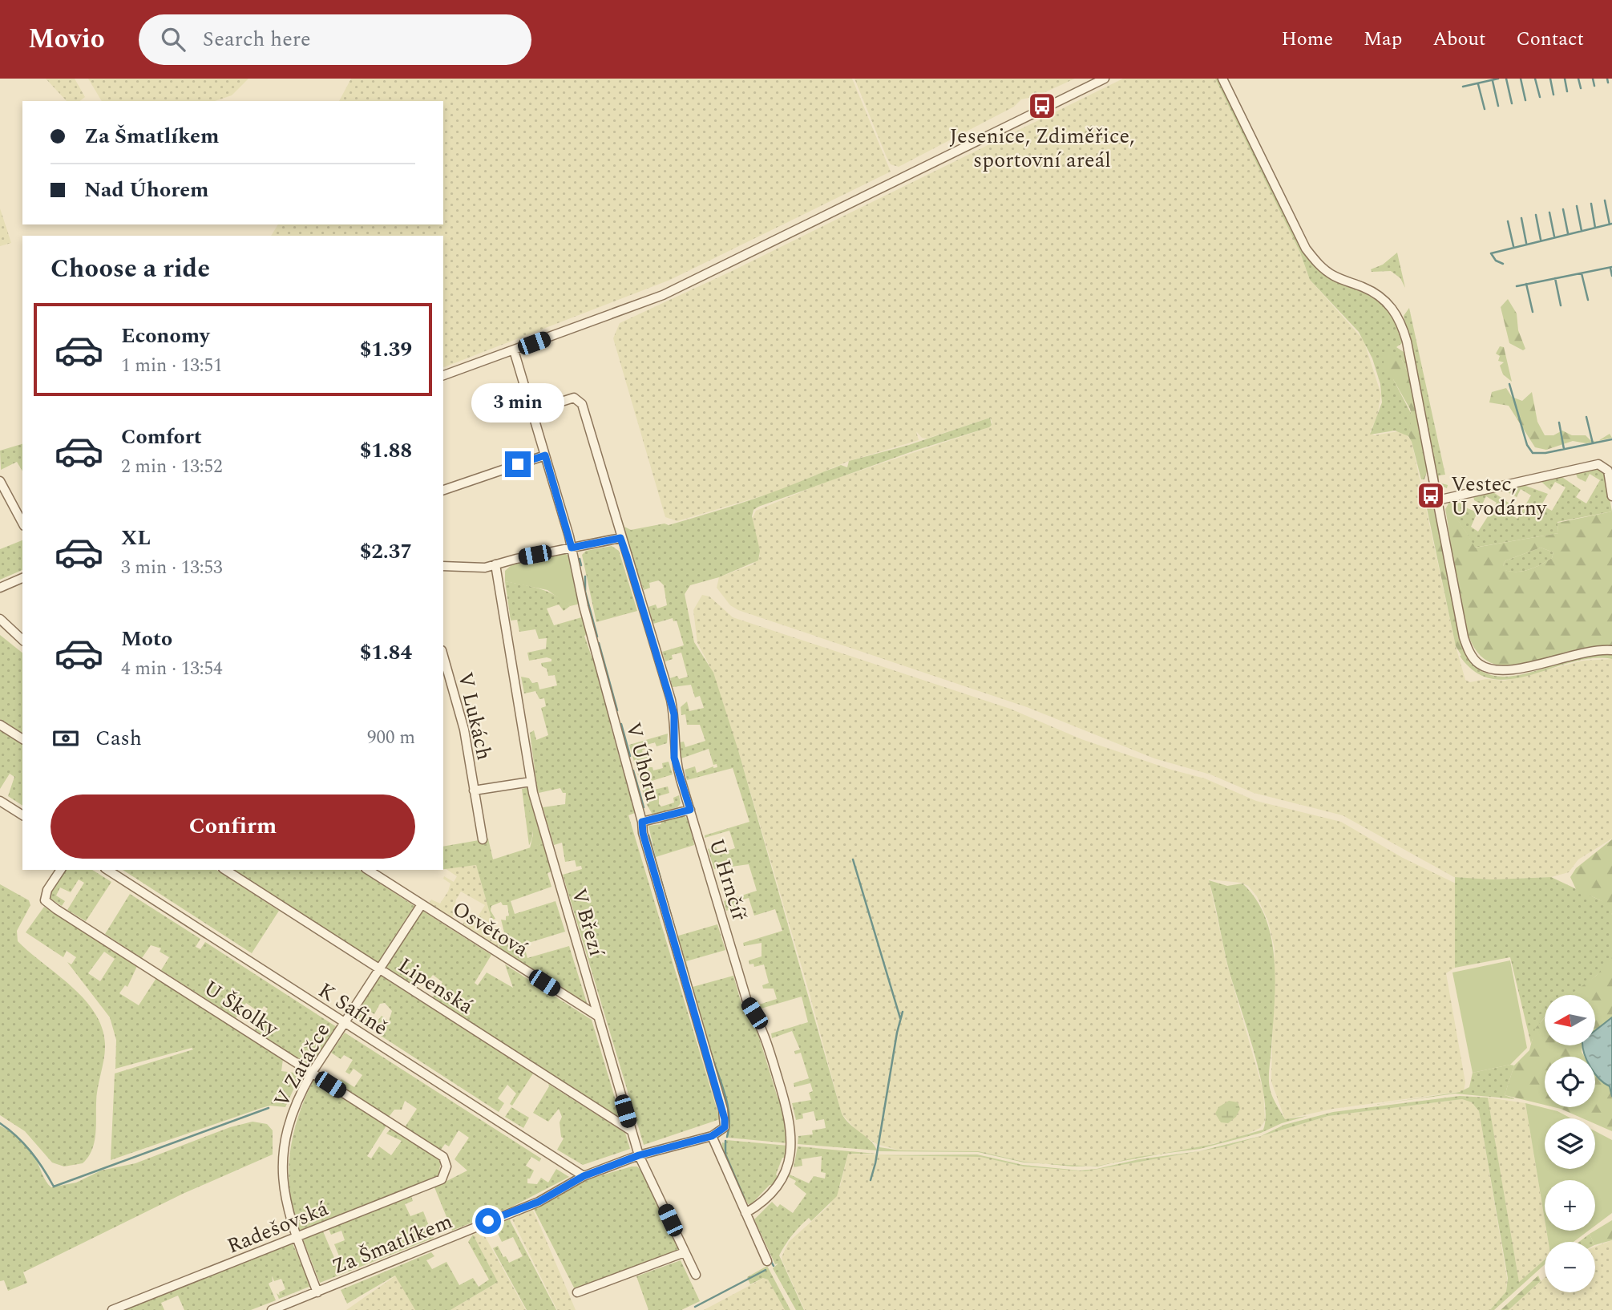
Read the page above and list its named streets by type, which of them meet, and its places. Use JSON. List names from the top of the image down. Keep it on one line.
{"streets":{"street":["V Lukách","V Úhoru","U Hrnčíř","V Březí","Osvětová","Lipenská","U Školky","K Safině","V Zatáčce","Radešovská","Za Šmatlíkem"]},"crossings":[["V Lukách","V Březí"],["V Úhoru","U Hrnčíř"],["V Úhoru","Za Šmatlíkem"],["V Březí","Osvětová"],["V Březí","Lipenská"],["V Březí","Za Šmatlíkem"],["Osvětová","V Zatáčce"],["Lipenská","V Zatáčce"],["U Školky","V Zatáčce"],["U Školky","Radešovská"],["K Safině","V Zatáčce"],["K Safině","Za Šmatlíkem"],["V Zatáčce","Radešovská"],["V Zatáčce","Za Šmatlíkem"]],"places":{"bus stop":["Jesenice, Zdiměřice, sportovní areál","Vestec, U vodárny"]},"north":"left","page":{"header":"Movio","search":"Search here","nav":["Home","Map","About","Contact"],"banner":["Za Šmatlíkem","Nad Úhorem"],"heading":"Choose a ride","list":[{"name":"Economy","note":"1 min · 13:51","value":"$1.39"},{"name":"Comfort","note":"2 min · 13:52","value":"$1.88"},{"name":"XL","note":"3 min · 13:53","value":"$2.37"},{"name":"Moto","note":"4 min · 13:54","value":"$1.84"}],"bubble":"3 min","pay":["Cash","900 m"],"buttons":"Confirm","map_buttons":["+","−"]}}
